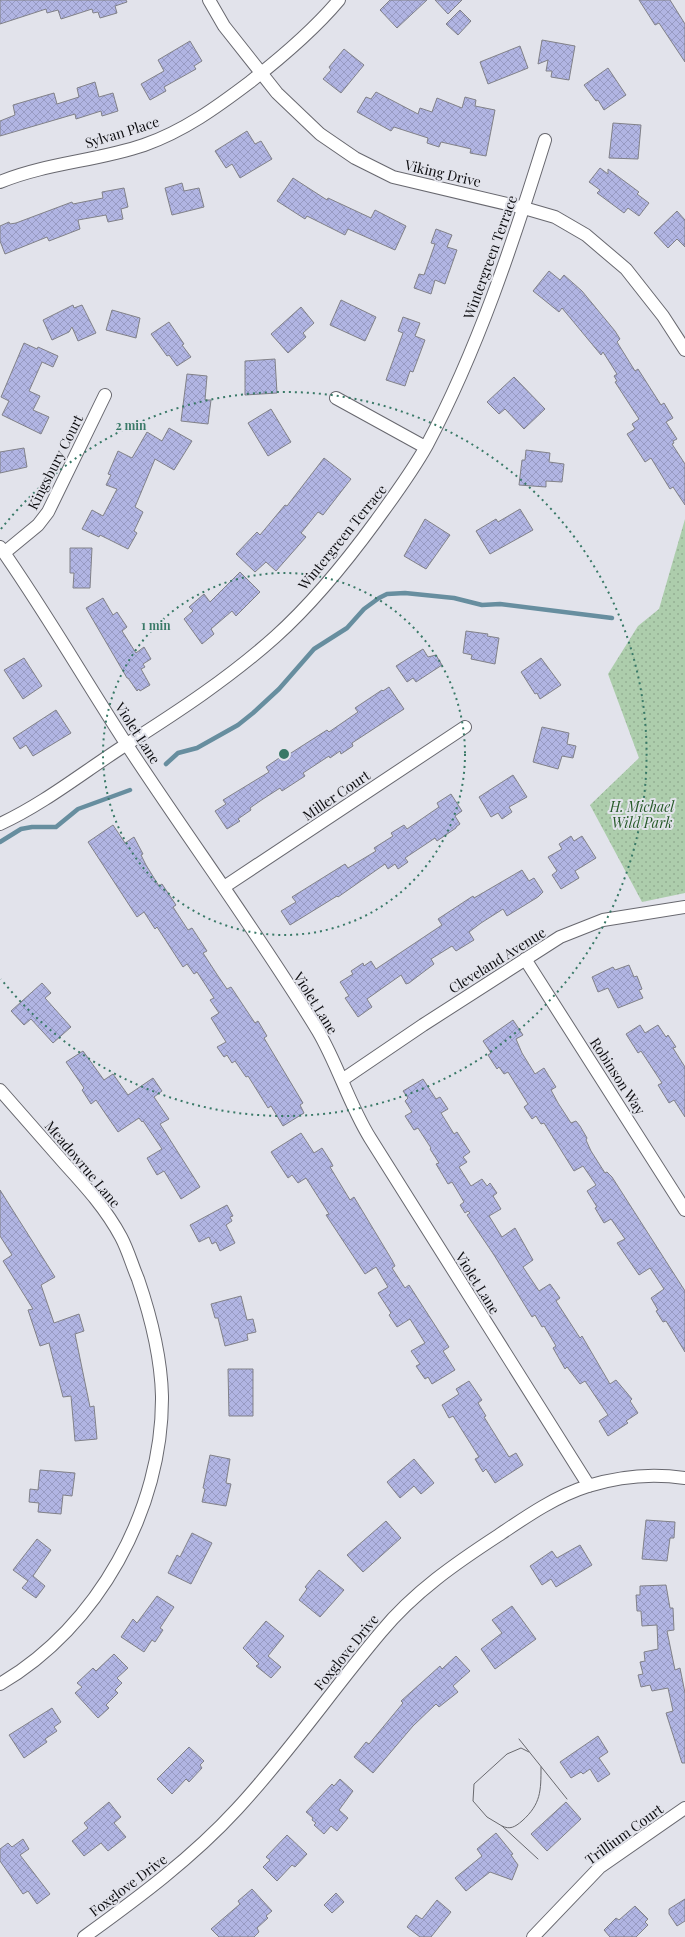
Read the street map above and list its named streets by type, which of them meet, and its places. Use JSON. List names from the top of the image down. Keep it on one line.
{"streets":{"street":["Sylvan Place","Viking Drive","Wintergreen Terrace","Kingsbury Court","Violet Lane","Miller Court","Cleveland Avenue","Robinson Way","Meadowrue Lane","Foxglove Drive","Trillium Court"]},"crossings":[["Sylvan Place","Viking Drive"],["Viking Drive","Wintergreen Terrace"],["Wintergreen Terrace","Violet Lane"],["Kingsbury Court","Violet Lane"],["Violet Lane","Miller Court"],["Violet Lane","Cleveland Avenue"],["Violet Lane","Foxglove Drive"],["Cleveland Avenue","Robinson Way"]],"parks":["H. Michael Wild Park"],"rings":["2 min","1 min"]}
